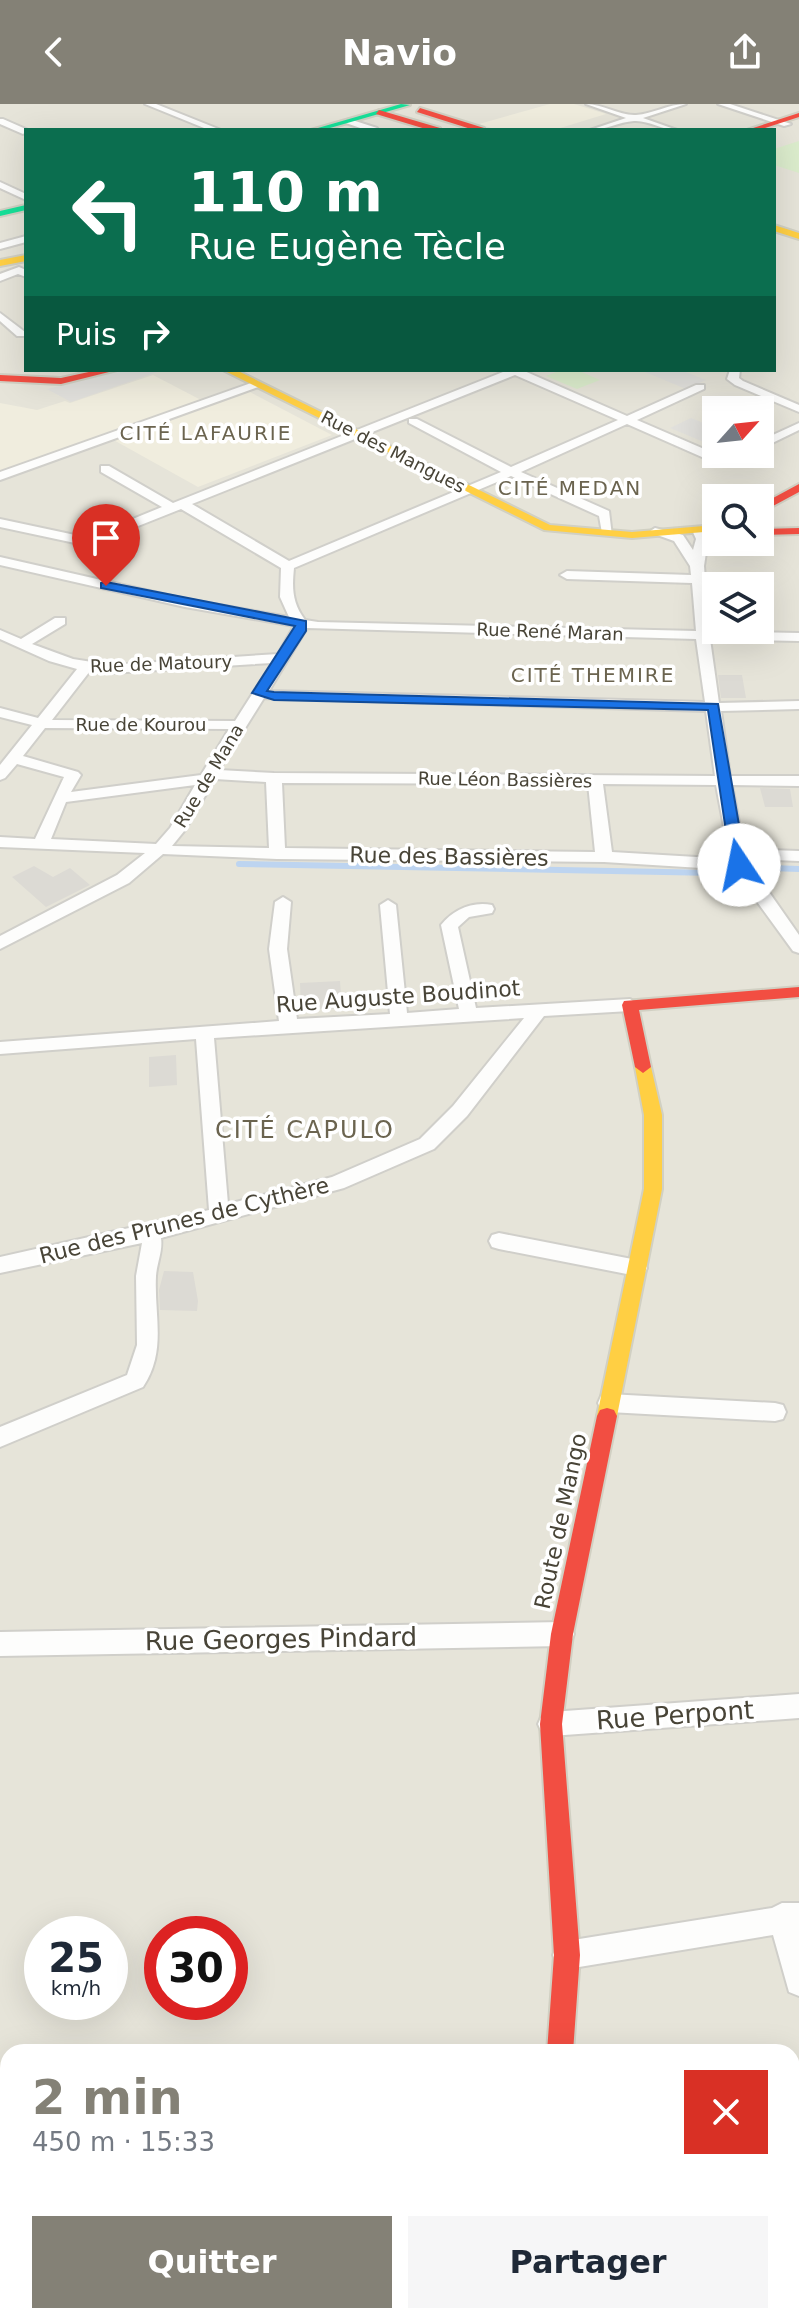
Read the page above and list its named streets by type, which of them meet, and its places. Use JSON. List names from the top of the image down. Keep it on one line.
{"streets":{"street":["Rue des Mangues","Rue René Maran","Rue de Matoury","Rue de Kourou","Rue de Mana","Rue Léon Bassières","Rue des Bassières","Rue Auguste Boudinot","Rue des Prunes de Cythère","Route de Mango","Rue Georges Pindard","Rue Perpont"]},"crossings":[["Rue René Maran","Rue de Mana"],["Rue de Matoury","Rue de Mana"],["Rue de Kourou","Rue de Mana"],["Rue de Mana","Rue Léon Bassières"],["Rue de Mana","Rue des Bassières"],["Rue Auguste Boudinot","Rue des Prunes de Cythère"],["Rue Auguste Boudinot","Route de Mango"],["Route de Mango","Rue Georges Pindard"],["Route de Mango","Rue Perpont"]],"districts":["CITÉ LAFAURIE","CITÉ MEDAN","CITÉ THEMIRE","CITÉ CAPULO"],"north":"top right","page":{"header":"Navio","turn":["110 m","Rue Eugène Tècle"],"then":"Puis","speed":"25 km/h","limit":"30","heading":["2 min","450 m · 15:33"],"buttons":["Quitter","Partager"]}}
